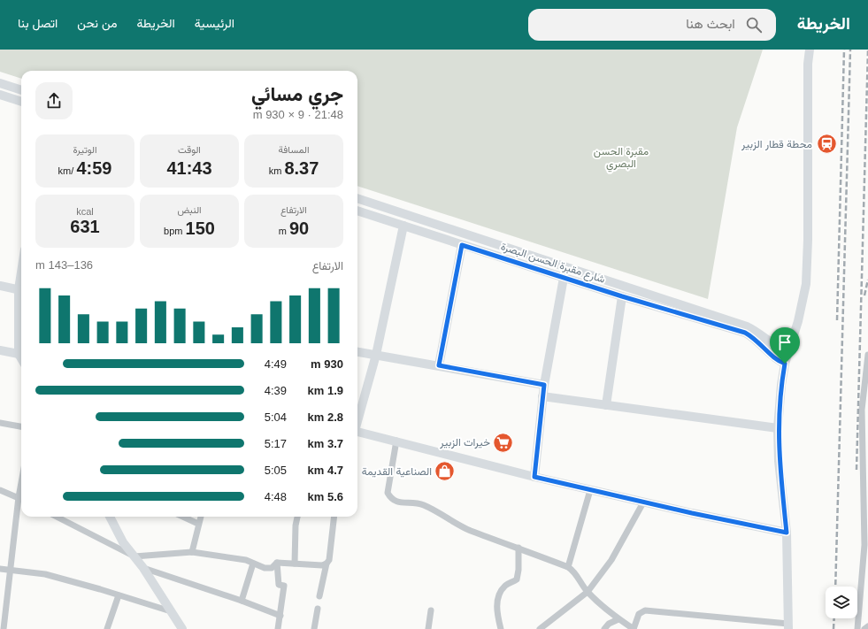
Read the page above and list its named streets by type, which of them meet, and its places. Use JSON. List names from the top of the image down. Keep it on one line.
{"streets":{"street":["شارع مقبرة الحسن البصرة"]},"parks":["مقبرة الحسن البصري"],"places":{"station":["محطة قطار الزبير"],"supermarket":["خيرات الزبير"],"shop":["الصناعية القديمة"]},"page":{"header":"الخريطة","search":"ابحث هنا","nav":["الرئيسية","الخريطة","من نحن","اتصل بنا"],"heading":["جري مسائي","21:48 · 9 × 930 m"],"stats":[["المسافة","8.37 km"],["الوقت","41:43"],["الوتيرة","4:59 /km"],["الارتفاع","90 m"],["النبض","150 bpm"],["kcal","631"]],"chart":["الارتفاع","136–143 m"],"list":[{"name":"930 m","note":"4:49"},{"name":"1.9 km","note":"4:39"},{"name":"2.8 km","note":"5:04"},{"name":"3.7 km","note":"5:17"},{"name":"4.7 km","note":"5:05"},{"name":"5.6 km","note":"4:48"}]}}
